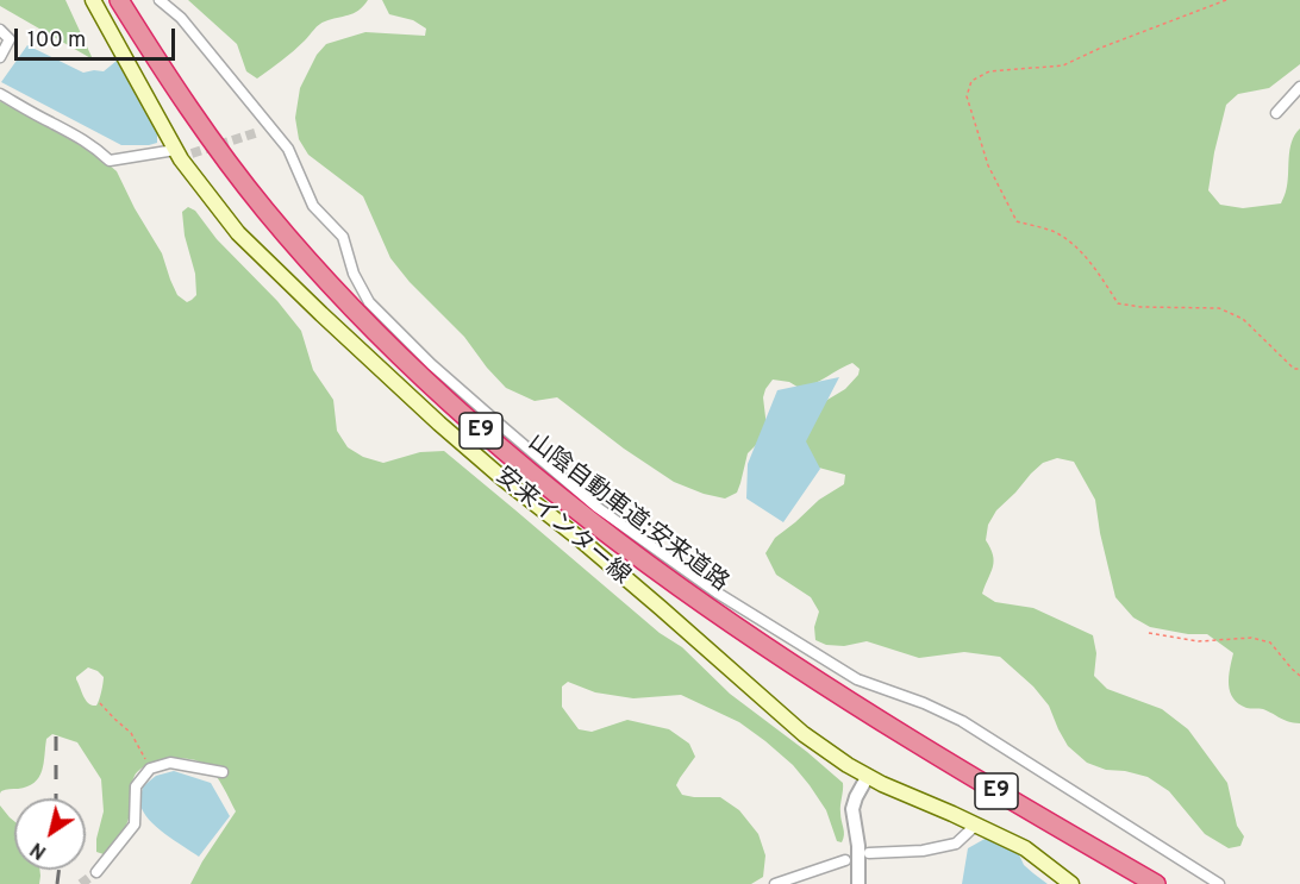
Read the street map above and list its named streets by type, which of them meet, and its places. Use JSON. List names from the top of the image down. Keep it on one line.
{"streets":{"highway":["E9","山陰自動車道;安来道路"],"main road":["安来インター線"]},"scale_bar":"100 m","north":"bottom left"}
